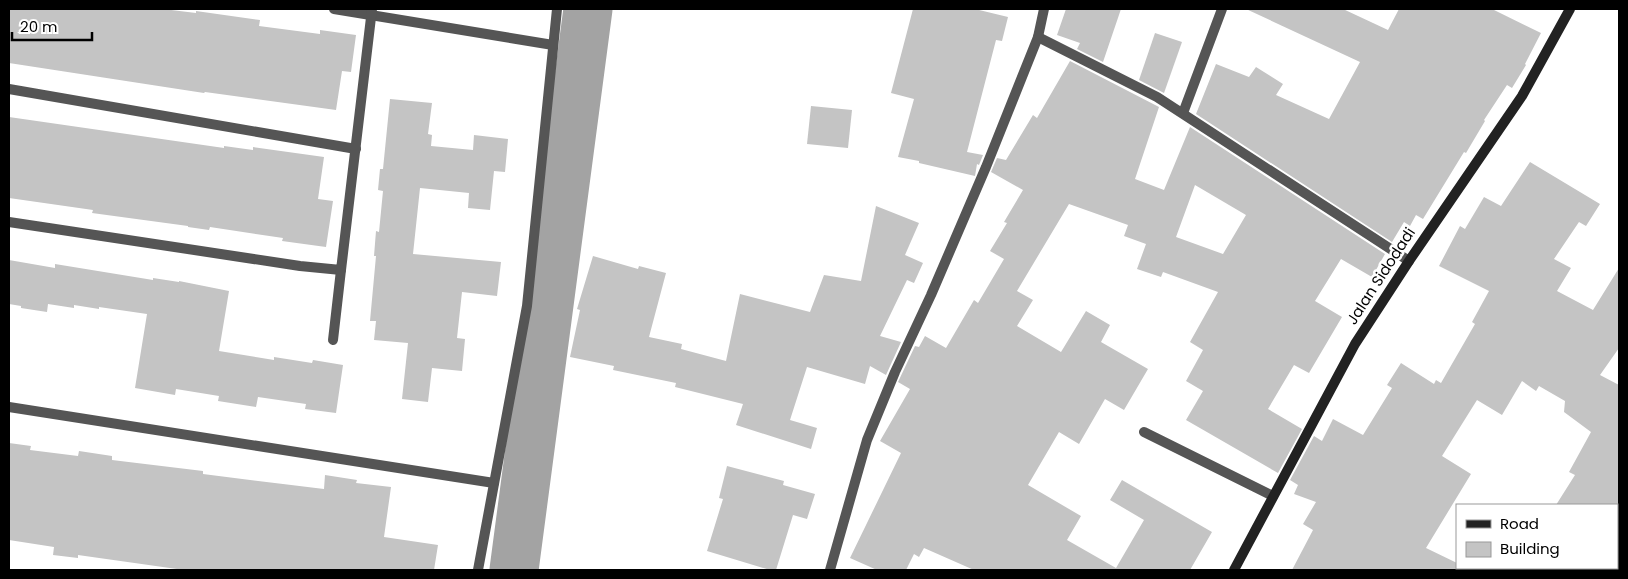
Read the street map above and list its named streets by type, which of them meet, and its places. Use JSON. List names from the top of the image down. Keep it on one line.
{"streets":{"street":["Jalan Sidodadi"]},"legend":["Road","Building"],"scale_bar":"20 m"}
